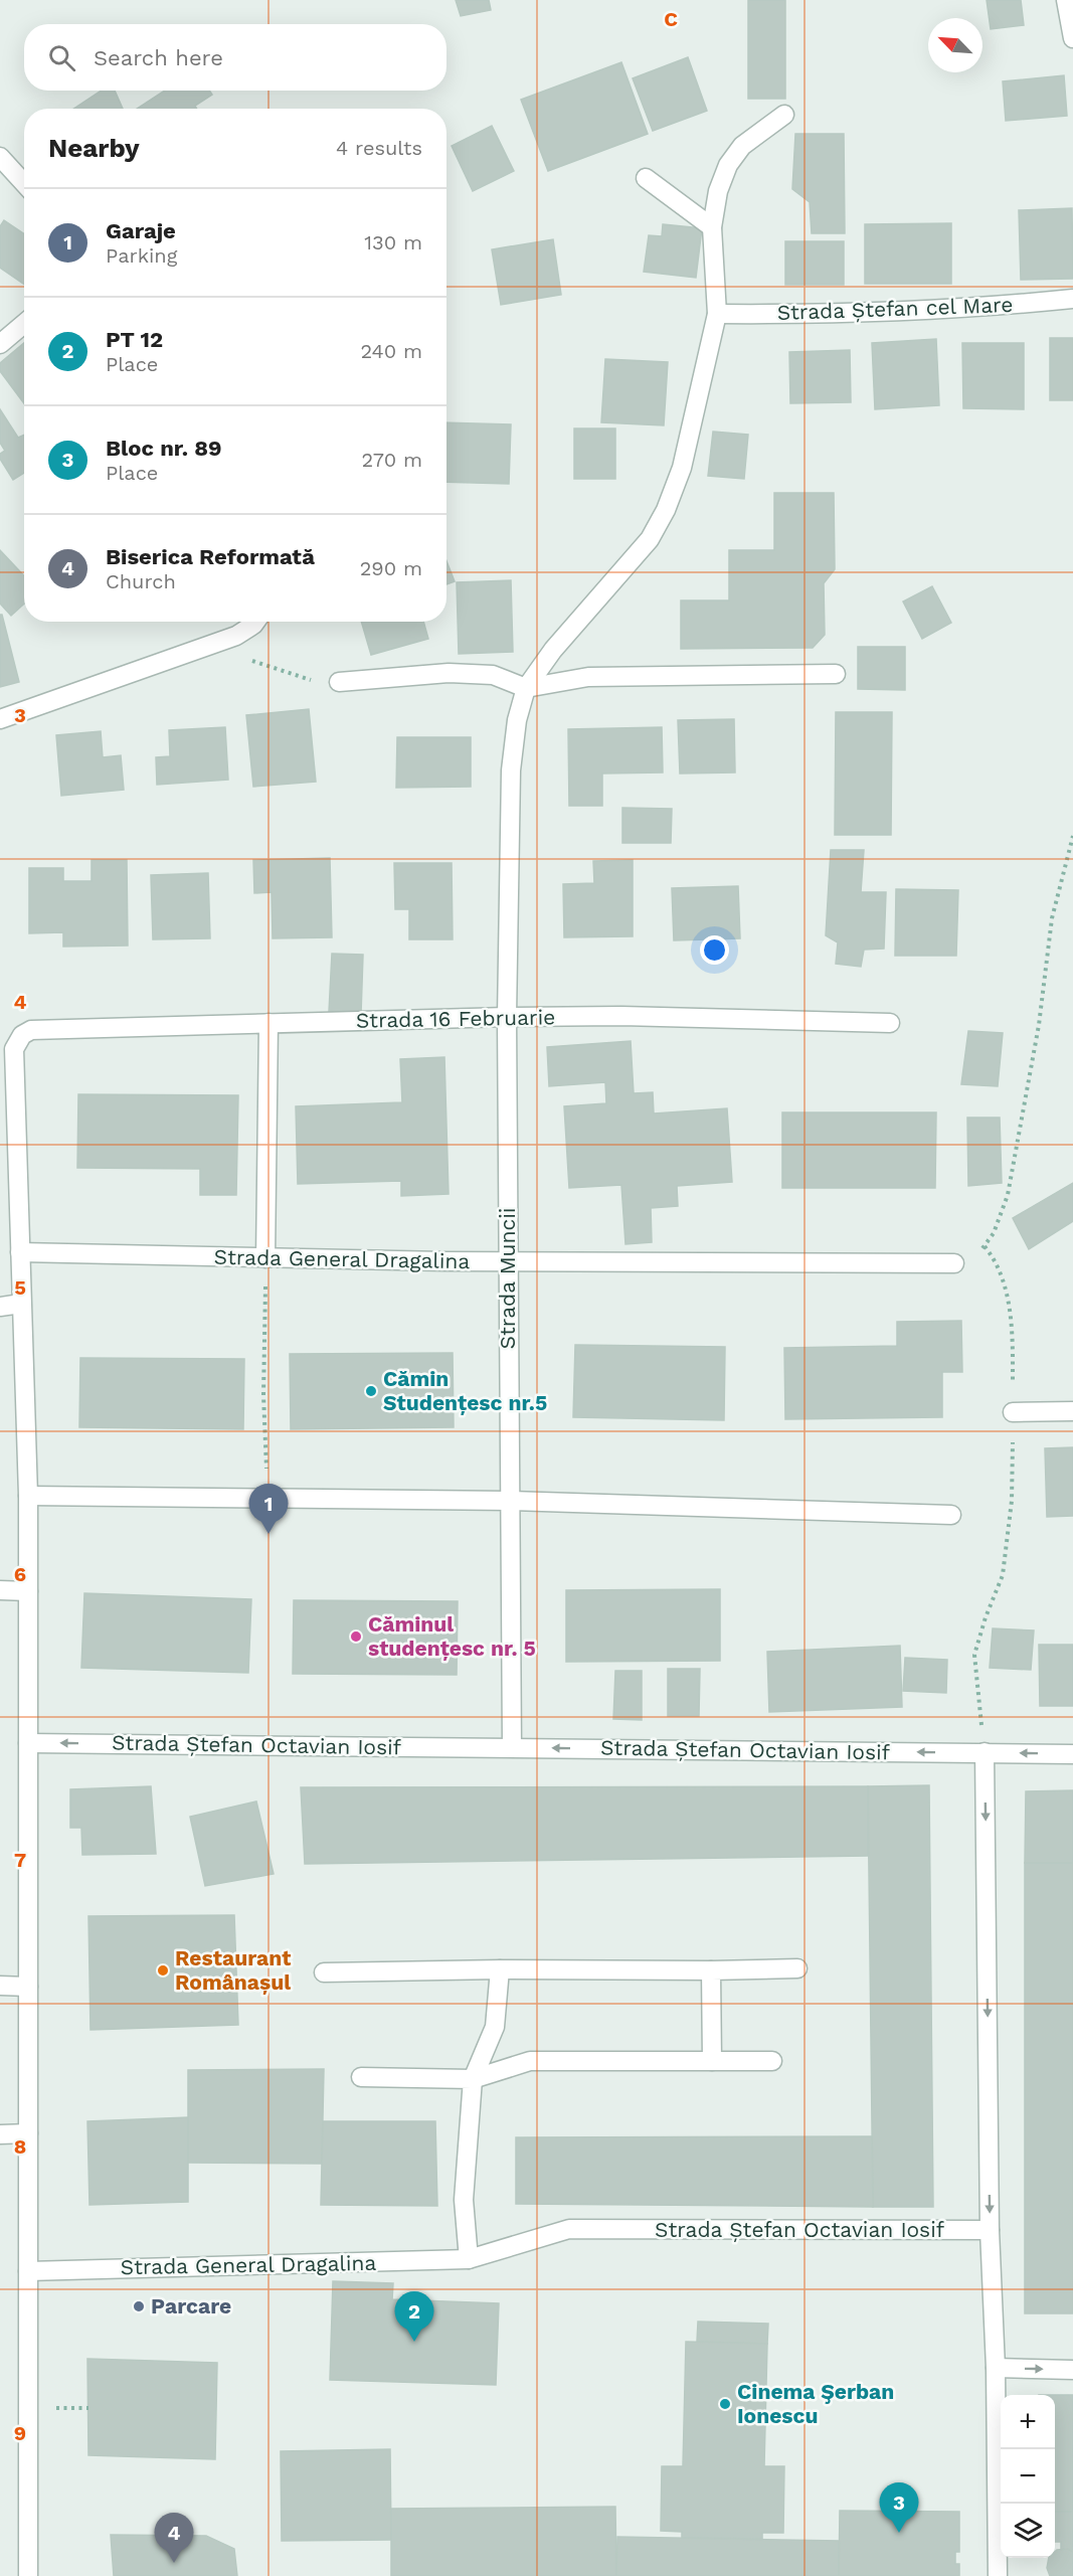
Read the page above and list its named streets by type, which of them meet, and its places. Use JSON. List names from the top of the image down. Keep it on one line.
{"streets":{"street":["Strada Ștefan cel Mare","Strada 16 Februarie","Strada General Dragalina","Strada Muncii","Strada Ștefan Octavian Iosif"]},"crossings":[["Strada 16 Februarie","Strada General Dragalina"],["Strada 16 Februarie","Strada Muncii"],["Strada General Dragalina","Strada Muncii"],["Strada General Dragalina","Strada Ștefan Octavian Iosif"],["Strada Muncii","Strada Ștefan Octavian Iosif"]],"one_way":["Strada Ștefan Octavian Iosif"],"places":["Cămin Studențesc nr.5","Căminul studențesc nr. 5","Restaurant Românașul","Parcare","Cinema Şerban Ionescu"],"north":"top left","page":{"search":"Search here","heading":["Nearby","4 results"],"list":[{"mark":"1","name":"Garaje","note":"Parking","value":"130 m"},{"mark":"2","name":"PT 12","note":"Place","value":"240 m"},{"mark":"3","name":"Bloc nr. 89","note":"Place","value":"270 m"},{"mark":"4","name":"Biserica Reformată","note":"Church","value":"290 m"}],"pins":["1","2","3","4"],"map_buttons":["+","−"]},"grid":{"columns":["C"],"rows":["3","4","5","6","7","8","9"]}}
